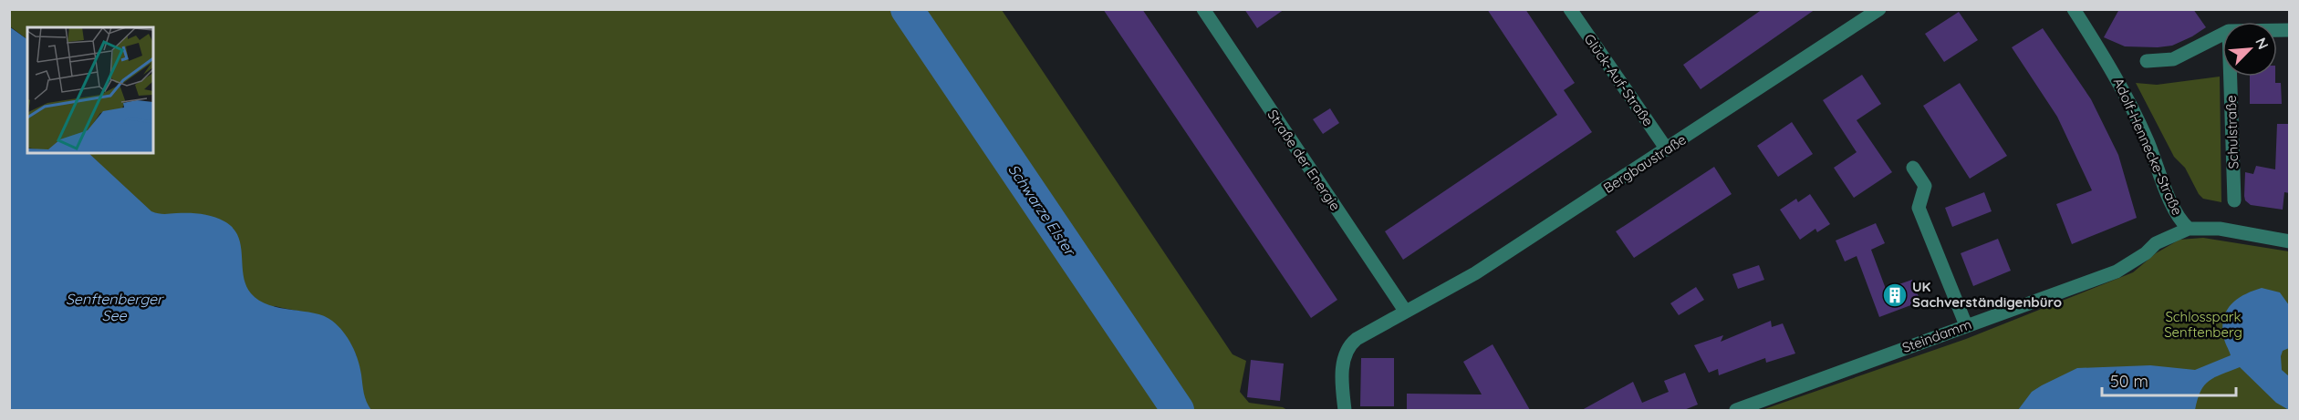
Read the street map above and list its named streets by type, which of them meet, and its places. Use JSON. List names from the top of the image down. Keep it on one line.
{"streets":{"street":["Glück-Auf-Straße","Schulstraße","Adolf-Hennecke-Straße","Straße der Energie","Bergbaustraße","Steindamm"]},"crossings":[["Glück-Auf-Straße","Bergbaustraße"],["Adolf-Hennecke-Straße","Steindamm"],["Straße der Energie","Bergbaustraße"]],"water":["Schwarze Elster","Senftenberger See"],"parks":["Schlosspark Senftenberg"],"places":{"building":["UK Sachverständigenbüro"]},"scale_bar":"50 m","north":"top right"}
